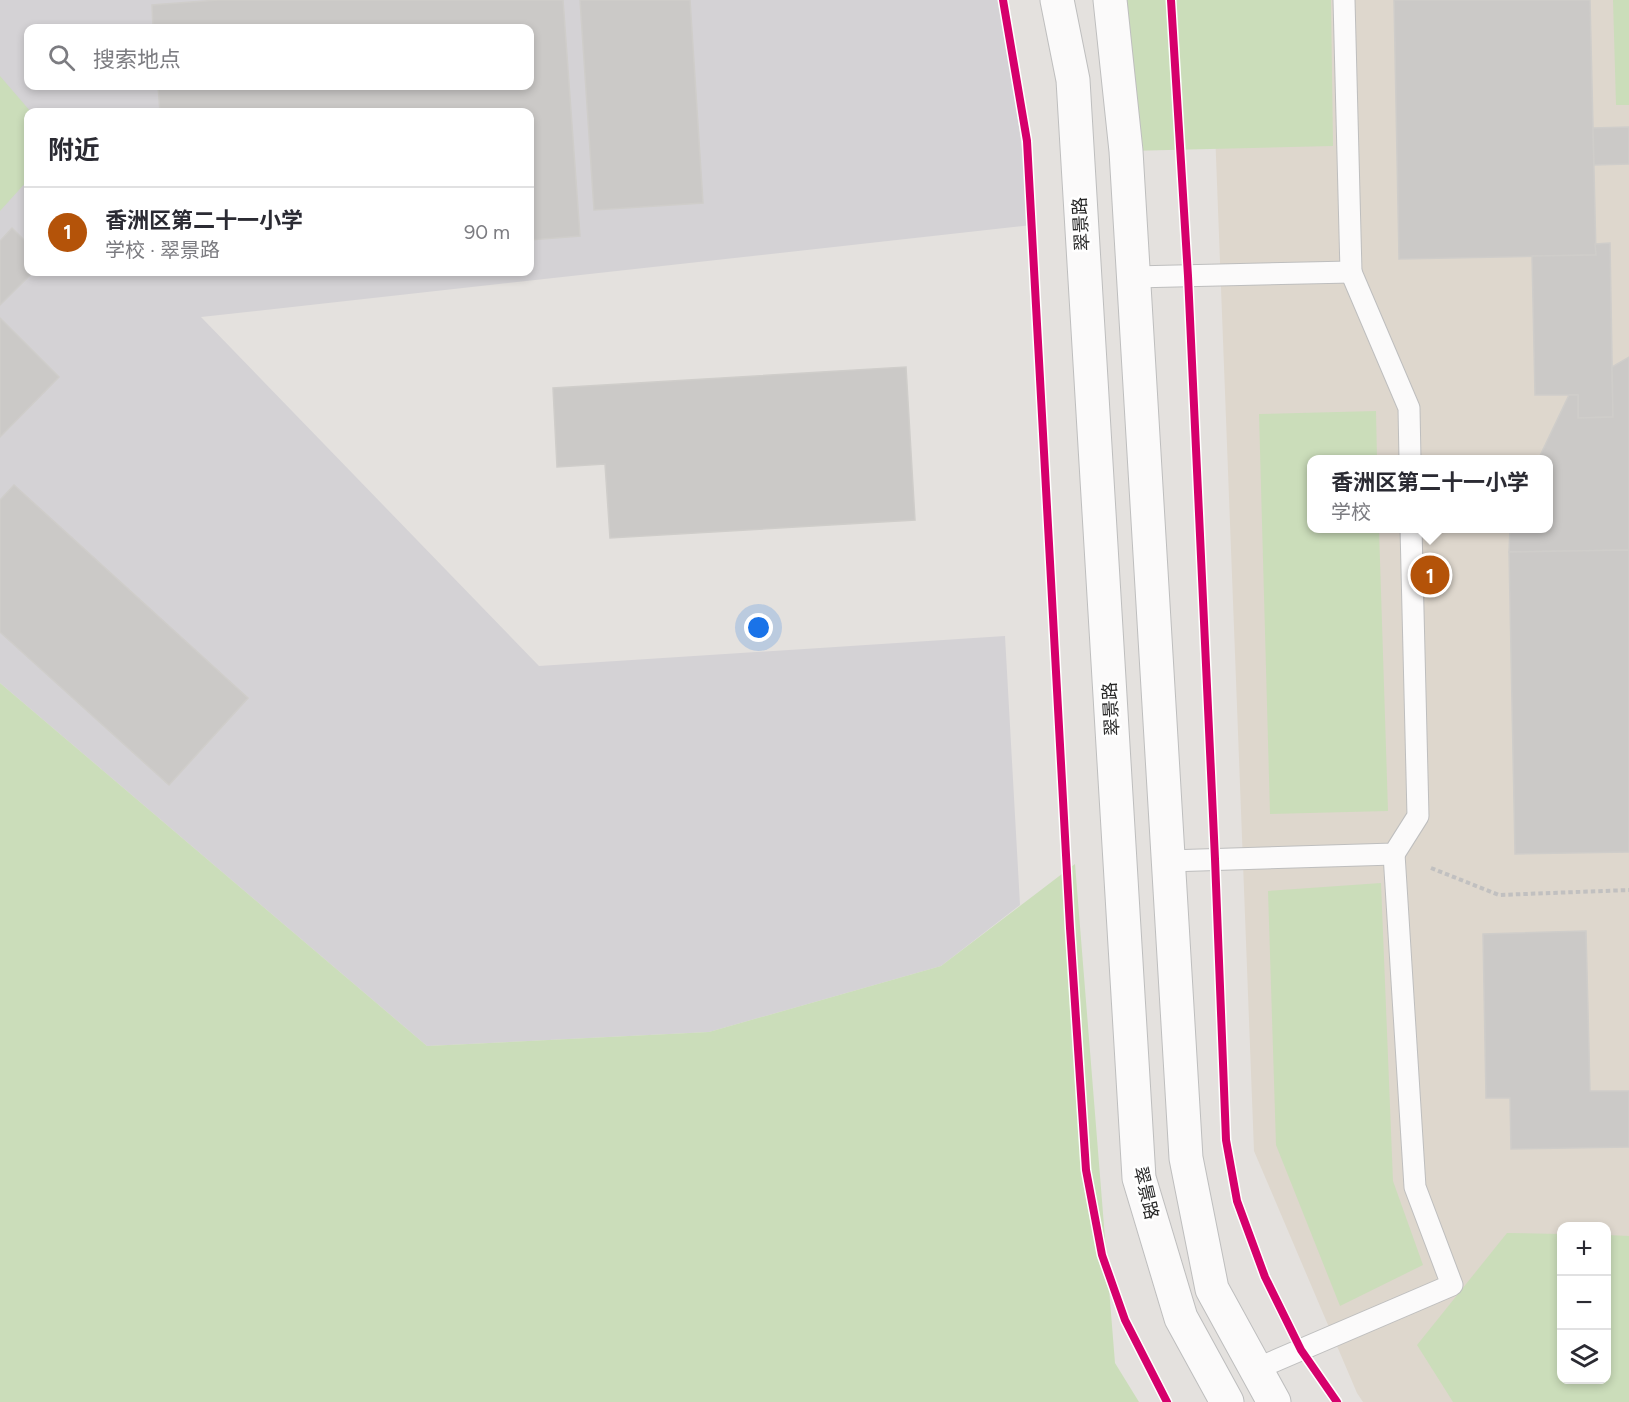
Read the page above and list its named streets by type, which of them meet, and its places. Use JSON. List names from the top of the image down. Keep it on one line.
{"streets":{"main road":["翠景路"]},"page":{"search":"搜索地点","heading":"附近","list":[{"mark":"1","name":"香洲区第二十一小学","note":"学校 · 翠景路","value":"90 m"}],"popup":["香洲区第二十一小学","学校"],"pins":"1","map_buttons":["+","−"]}}
